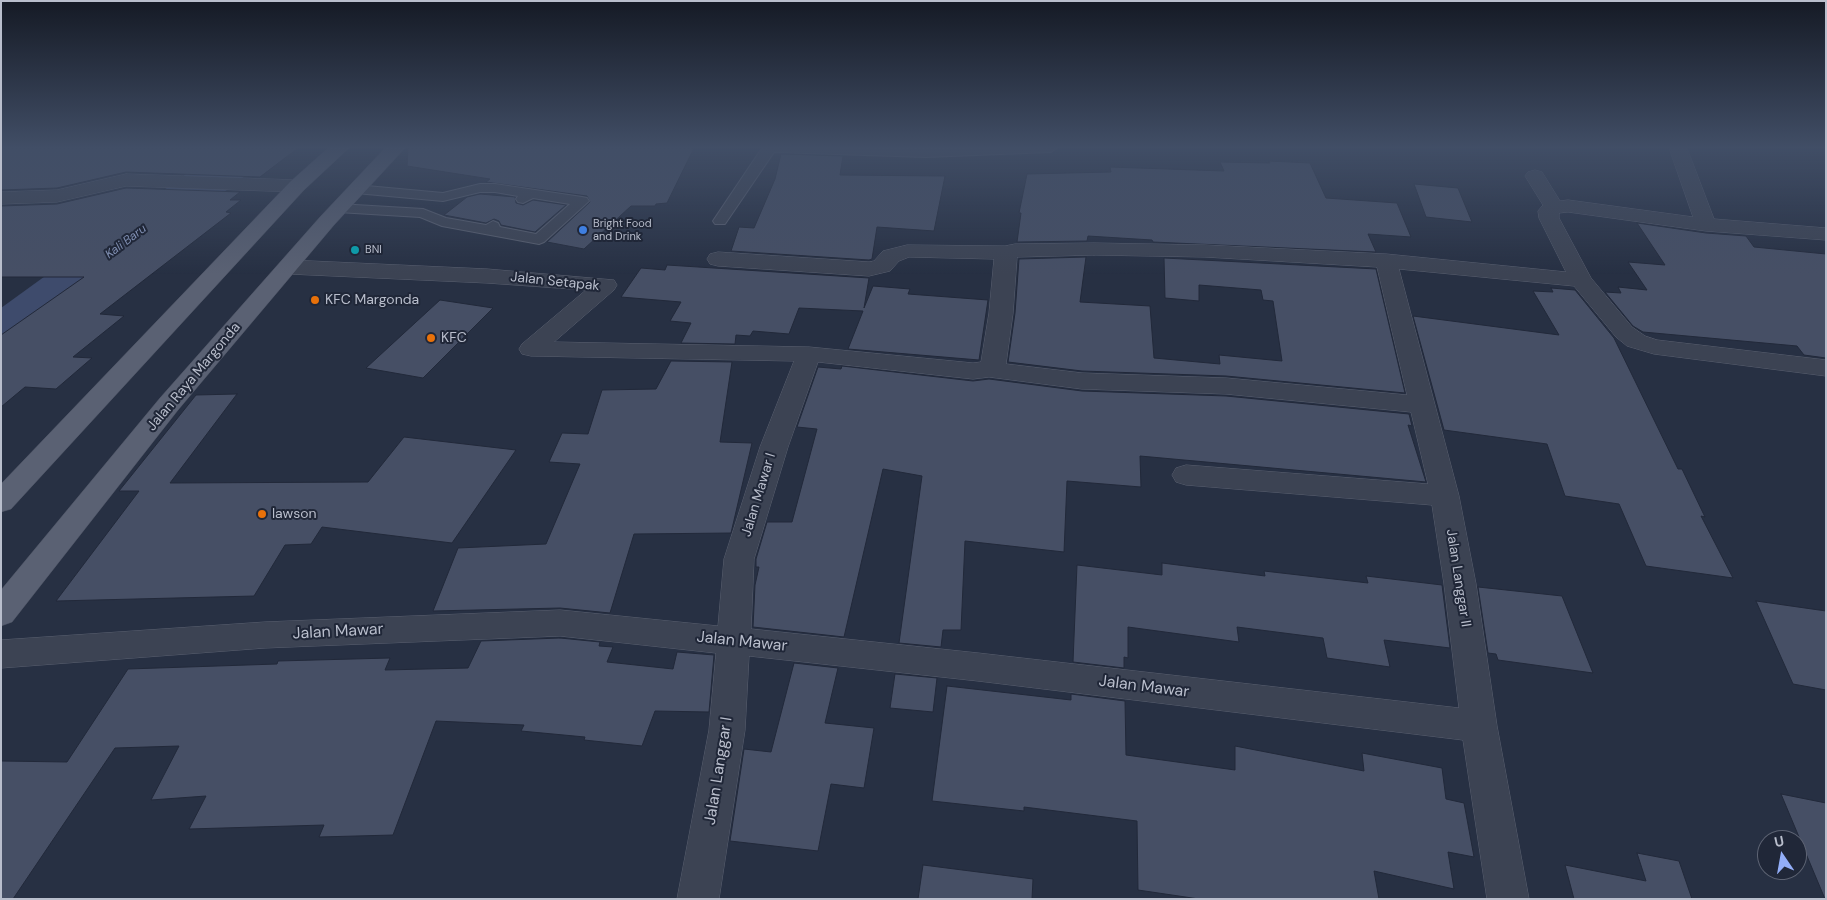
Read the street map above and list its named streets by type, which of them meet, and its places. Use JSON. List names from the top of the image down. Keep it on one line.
{"streets":{"main road":["Jalan Raya Margonda"],"street":["Jalan Setapak","Jalan Mawar I","Jalan Langgar II","Jalan Mawar","Jalan Langgar I"]},"crossings":[["Jalan Setapak","Jalan Raya Margonda"],["Jalan Setapak","Jalan Mawar I"],["Jalan Mawar I","Jalan Mawar"],["Jalan Mawar I","Jalan Langgar I"],["Jalan Langgar II","Jalan Mawar"],["Jalan Mawar","Jalan Langgar I"]],"water":["Kali Baru"],"places":["Bright Food and Drink","BNI","KFC Margonda","KFC","lawson"],"north":"top"}
